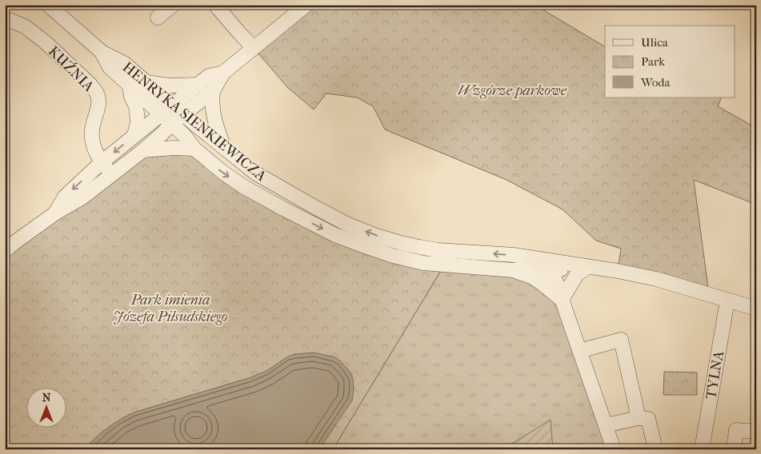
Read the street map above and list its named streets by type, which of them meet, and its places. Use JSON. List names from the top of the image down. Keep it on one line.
{"streets":{"street":["KUŹNIA","HENRYKA SIENKIEWICZA","TYLNA"]},"crossings":[["HENRYKA SIENKIEWICZA","TYLNA"]],"parks":["Wzgórze parkowe","Park imienia Józefa Piłsudskiego"],"legend":["Ulica","Park","Woda"],"north":"top"}
